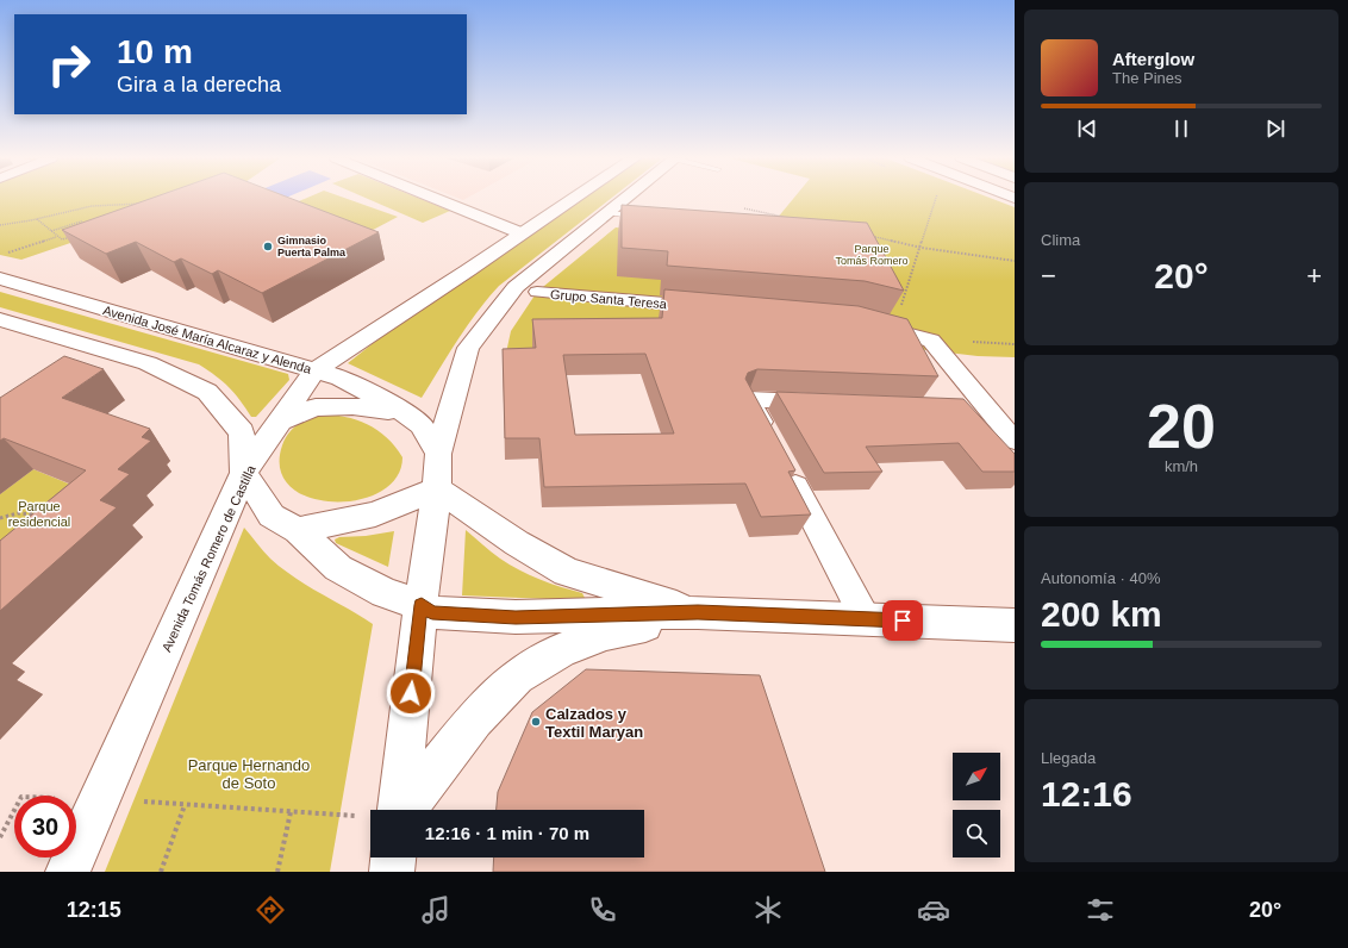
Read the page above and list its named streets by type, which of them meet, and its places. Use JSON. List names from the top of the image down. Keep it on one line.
{"streets":{"street":["Grupo Santa Teresa","Avenida José María Alcaraz y Alenda","Avenida Tomás Romero de Castilla"]},"crossings":[["Avenida José María Alcaraz y Alenda","Avenida Tomás Romero de Castilla"]],"parks":["Parque Tomás Romero","Parque residencial","Parque Hernando de Soto"],"places":["Gimnasio Puerta Palma","Calzados y Textil Maryan"],"north":"top right","page":{"turn":["10 m","Gira a la derecha"],"song":["Afterglow","The Pines"],"tile":["Clima",["20","km/h"],["Autonomía · 40%","200 km"],["Llegada","12:16"]],"heat":["−","20°","+"],"limit":"30","trip":"12:16 · 1 min · 70 m","tabs":["12:15","20°"]}}
